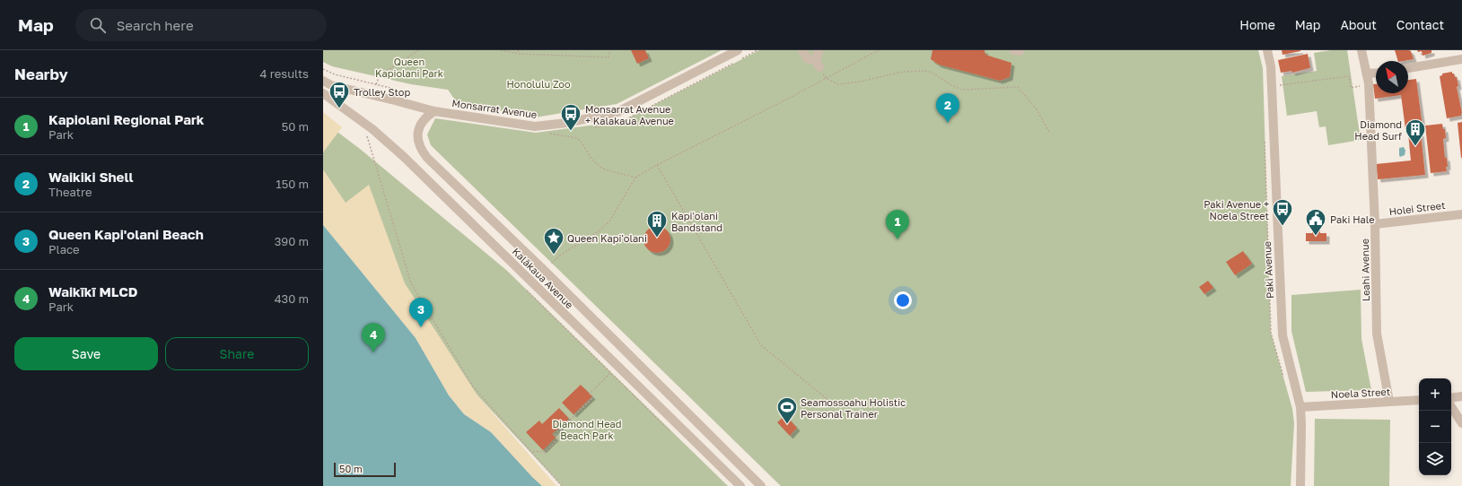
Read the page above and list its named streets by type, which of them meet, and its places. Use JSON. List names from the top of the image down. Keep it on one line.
{"streets":{"street":["Monsarrat Avenue","Holei Street","Paki Avenue","Leahi Avenue","Kalākaua Avenue","Noela Street"]},"crossings":[["Monsarrat Avenue","Kalākaua Avenue"],["Holei Street","Leahi Avenue"],["Paki Avenue","Noela Street"],["Leahi Avenue","Noela Street"]],"parks":["Queen Kapiolani Park","Honolulu Zoo","Diamond Head Beach Park"],"places":{"bus stop":["Trolley Stop","Monsarrat Avenue + Kalakaua Avenue","Paki Avenue + Noela Street"],"building":["Diamond Head Surf","Kapiʻolani Bandstand"],"public building":["Paki Hale"],"place":["Queen Kapi'olani"],"sports":["Seamossoahu Holistic Personal Trainer"]},"scale_bar":"50 m","north":"top left","page":{"header":"Map","search":"Search here","nav":["Home","Map","About","Contact"],"heading":["Nearby","4 results"],"pins":["2","1","3","4"],"list":[{"mark":"1","name":"Kapiolani Regional Park","note":"Park","value":"50 m"},{"mark":"2","name":"Waikiki Shell","note":"Theatre","value":"150 m"},{"mark":"3","name":"Queen Kapi'olani Beach","note":"Place","value":"390 m"},{"mark":"4","name":"Waikīkī MLCD","note":"Park","value":"430 m"}],"buttons":["Save","Share"],"map_buttons":["+","−"],"scale":"50 m"}}
